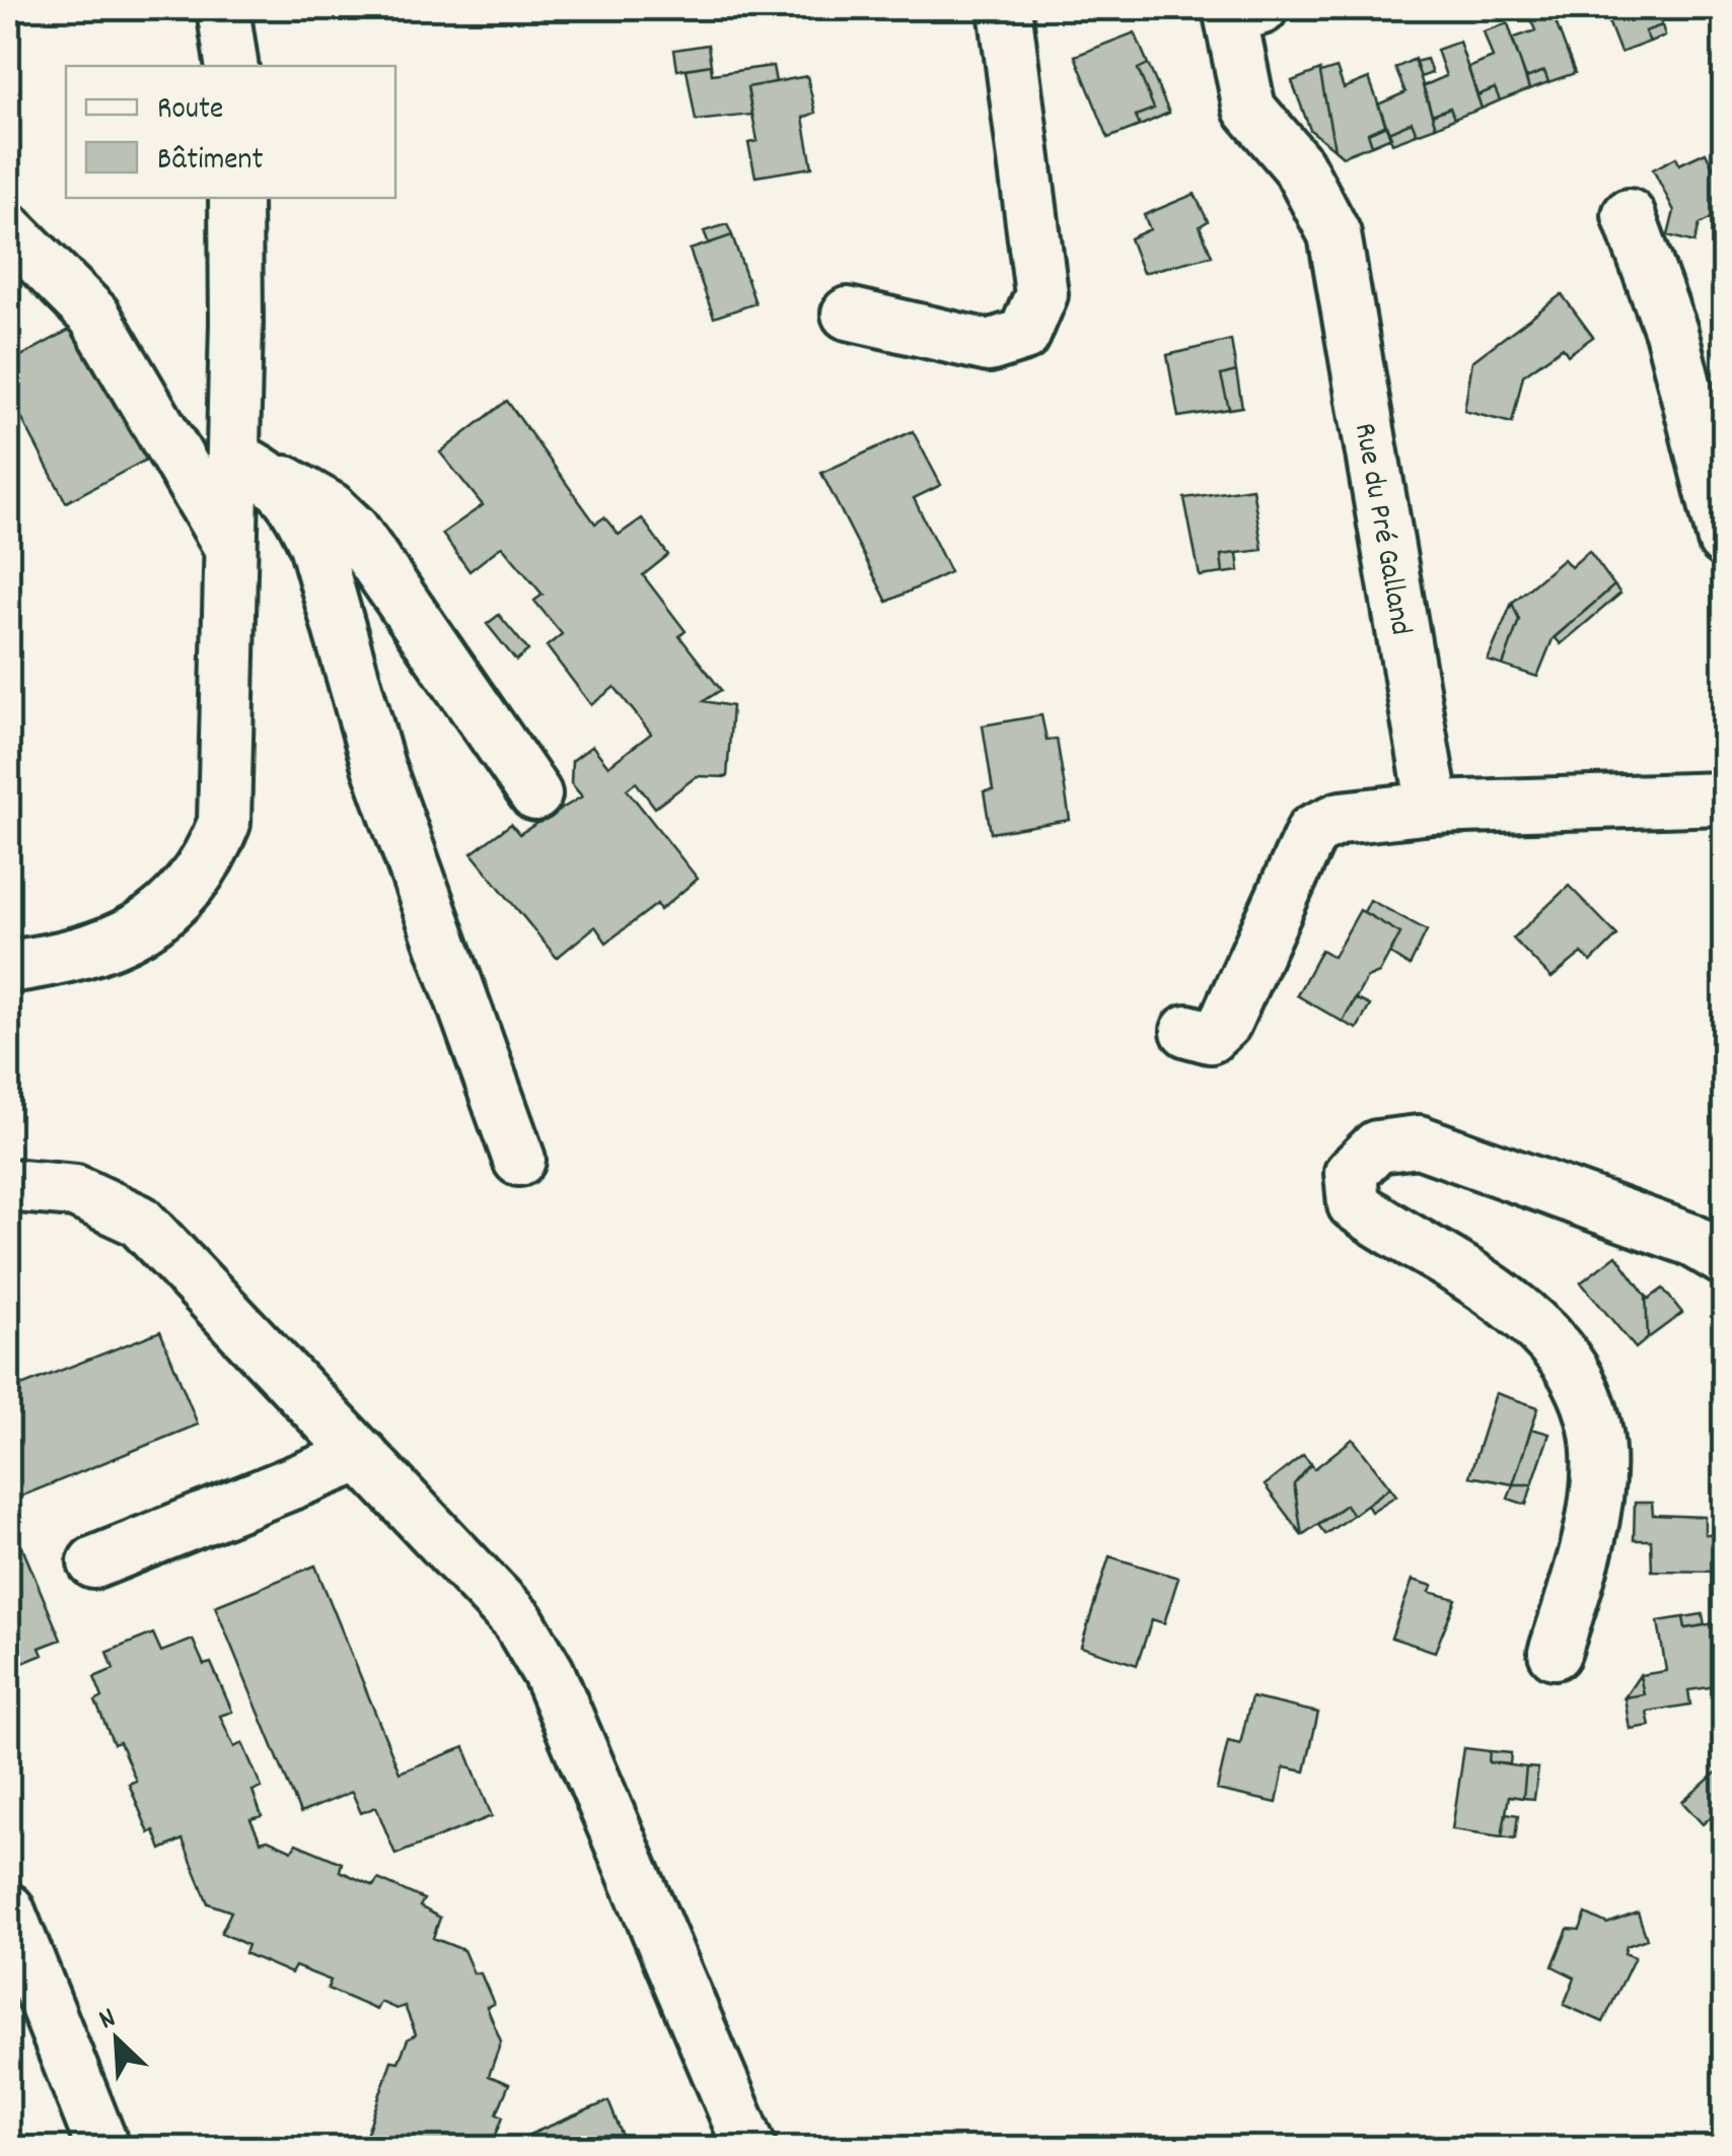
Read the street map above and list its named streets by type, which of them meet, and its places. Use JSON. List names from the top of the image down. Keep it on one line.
{"streets":{"street":["Rue du Pré Galland"]},"legend":["Route","Bâtiment"],"north":"top left"}
